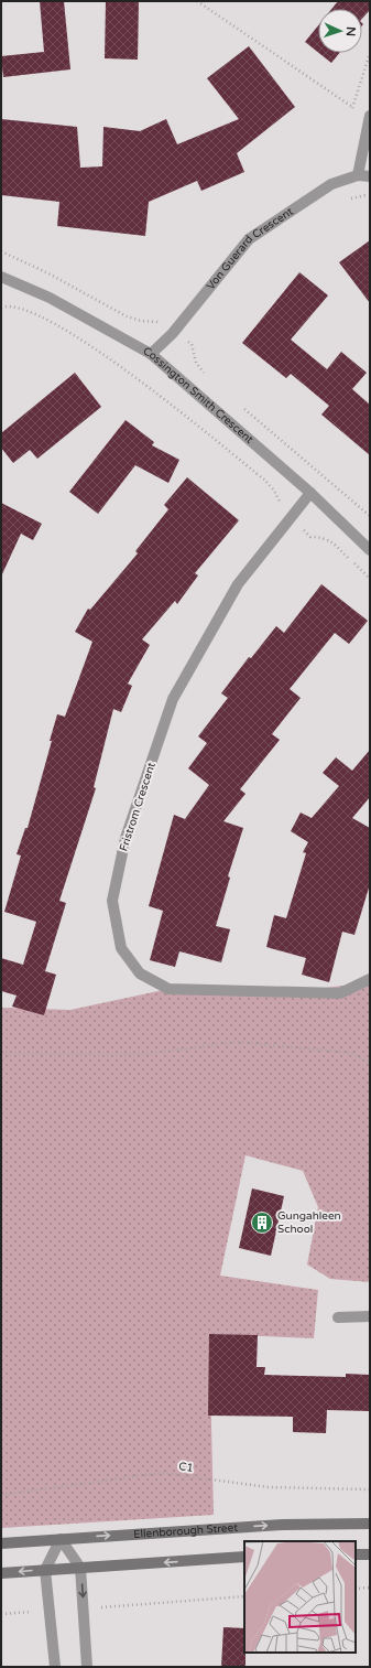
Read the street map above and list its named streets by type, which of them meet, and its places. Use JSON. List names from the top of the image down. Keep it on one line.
{"streets":{"main road":["Ellenborough Street"],"street":["Von Guerard Crescent","Cossington Smith Crescent","Fristrom Crescent"],"path":["C1"]},"crossings":[["Von Guerard Crescent","Cossington Smith Crescent"],["Cossington Smith Crescent","Fristrom Crescent"]],"places":{"building":["Gungahleen School"]},"north":"right"}
